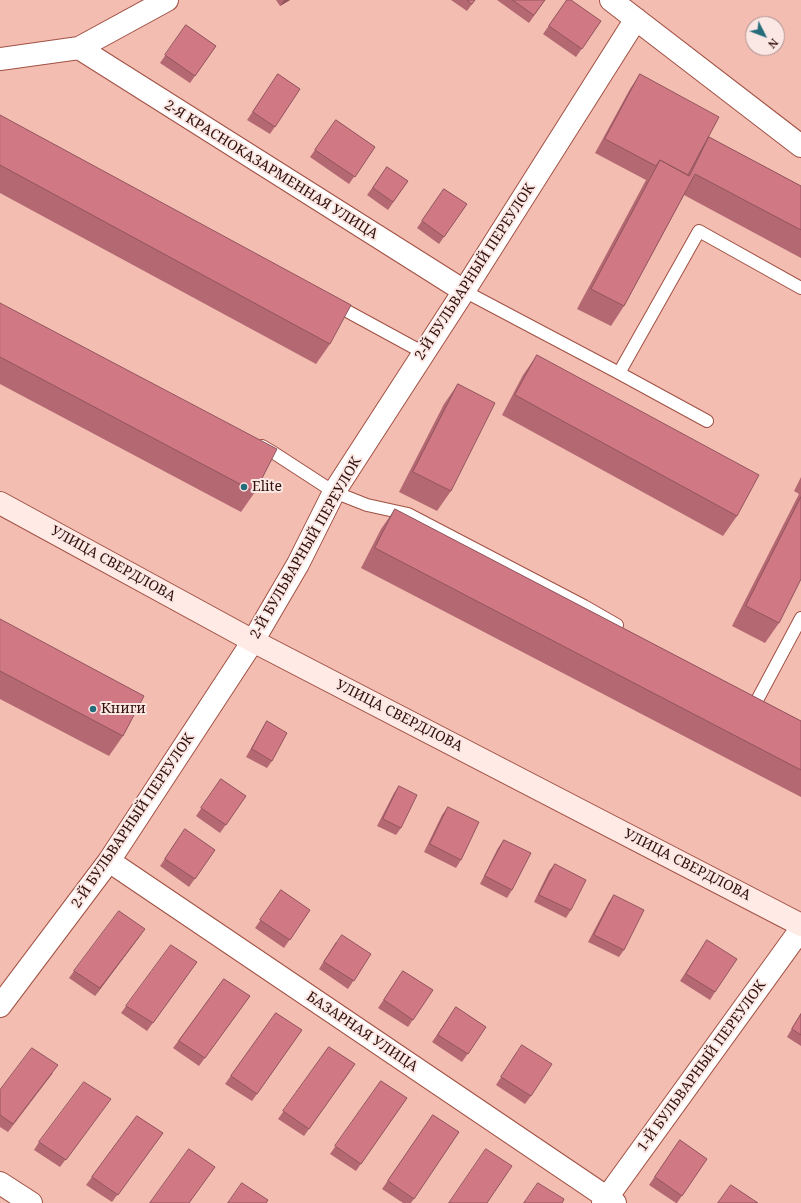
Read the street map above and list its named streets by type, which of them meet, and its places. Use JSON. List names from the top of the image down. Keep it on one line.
{"streets":{"main road":["УЛИЦА СВЕРДЛОВА"],"street":["2-Я КРАСНОКАЗАРМЕННАЯ УЛИЦА","2-Й БУЛЬВАРНЫЙ ПЕРЕУЛОК","БАЗАРНАЯ УЛИЦА","1-Й БУЛЬВАРНЫЙ ПЕРЕУЛОК"]},"crossings":[["2-Я КРАСНОКАЗАРМЕННАЯ УЛИЦА","2-Й БУЛЬВАРНЫЙ ПЕРЕУЛОК"],["2-Й БУЛЬВАРНЫЙ ПЕРЕУЛОК","УЛИЦА СВЕРДЛОВА"],["2-Й БУЛЬВАРНЫЙ ПЕРЕУЛОК","БАЗАРНАЯ УЛИЦА"],["БАЗАРНАЯ УЛИЦА","1-Й БУЛЬВАРНЫЙ ПЕРЕУЛОК"]],"places":["Elite","Книги"],"north":"bottom right"}
